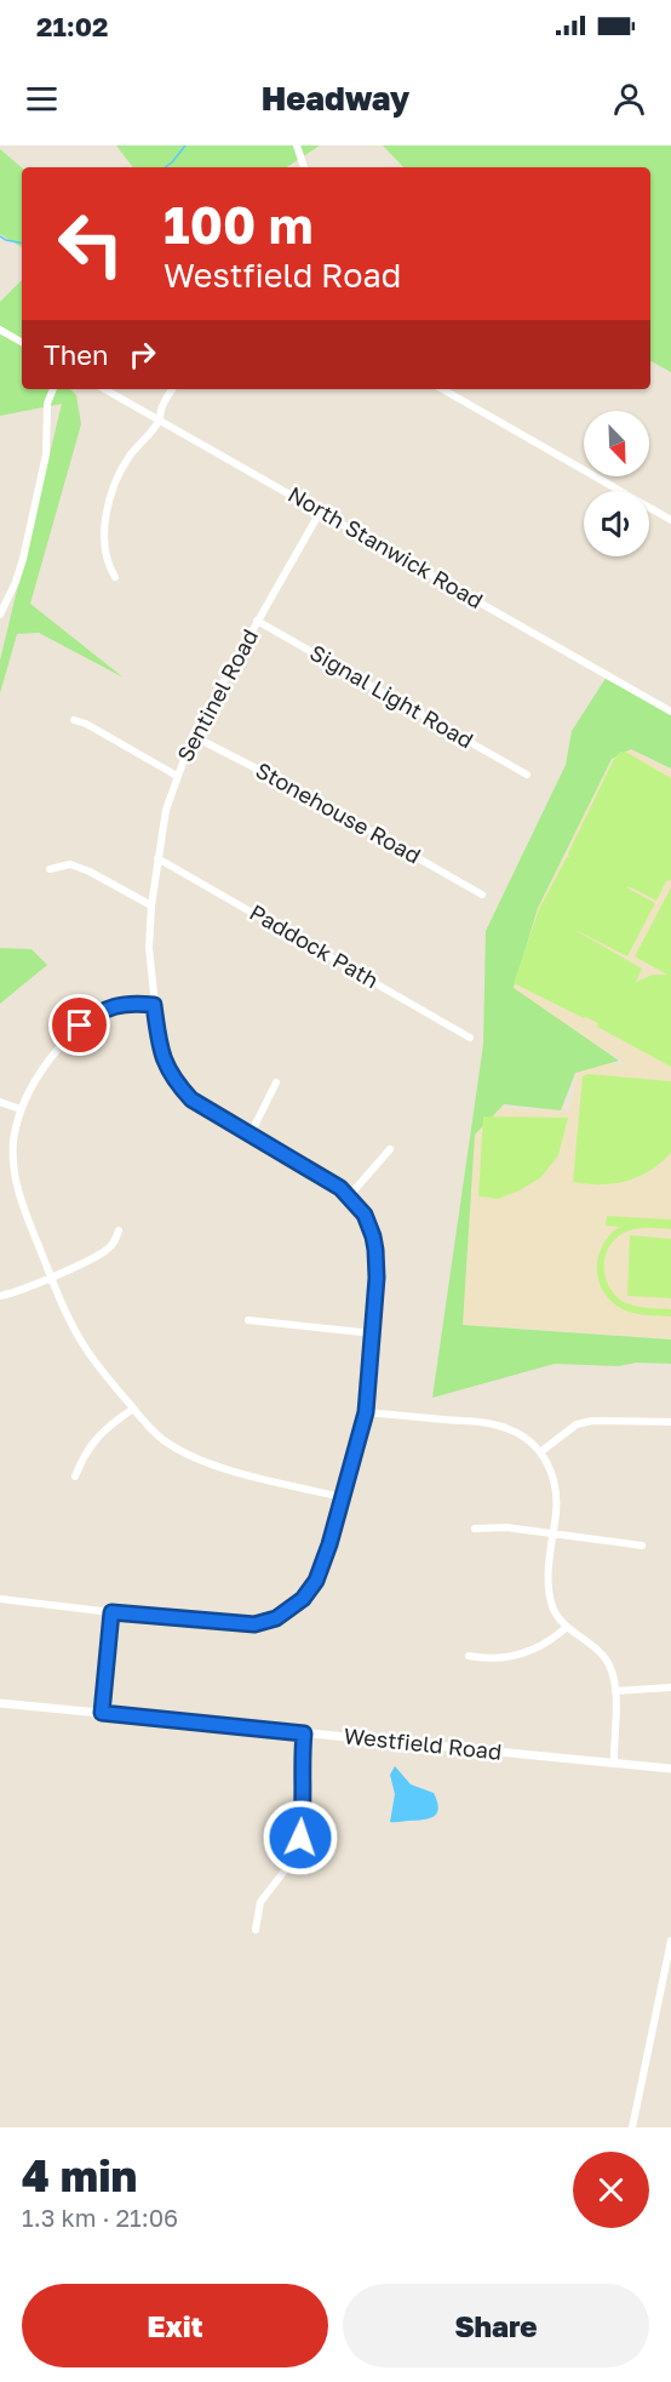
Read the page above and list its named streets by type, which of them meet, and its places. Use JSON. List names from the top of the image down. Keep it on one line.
{"streets":{"street":["North Stanwick Road","Sentinel Road","Signal Light Road","Stonehouse Road","Paddock Path","Westfield Road"]},"crossings":[["North Stanwick Road","Sentinel Road"],["Sentinel Road","Signal Light Road"],["Sentinel Road","Stonehouse Road"],["Sentinel Road","Paddock Path"]],"north":"bottom right","page":{"status":"21:02","header":"Headway","turn":["100 m","Westfield Road"],"then":"Then","heading":["4 min","1.3 km · 21:06"],"buttons":["Exit","Share"]}}
